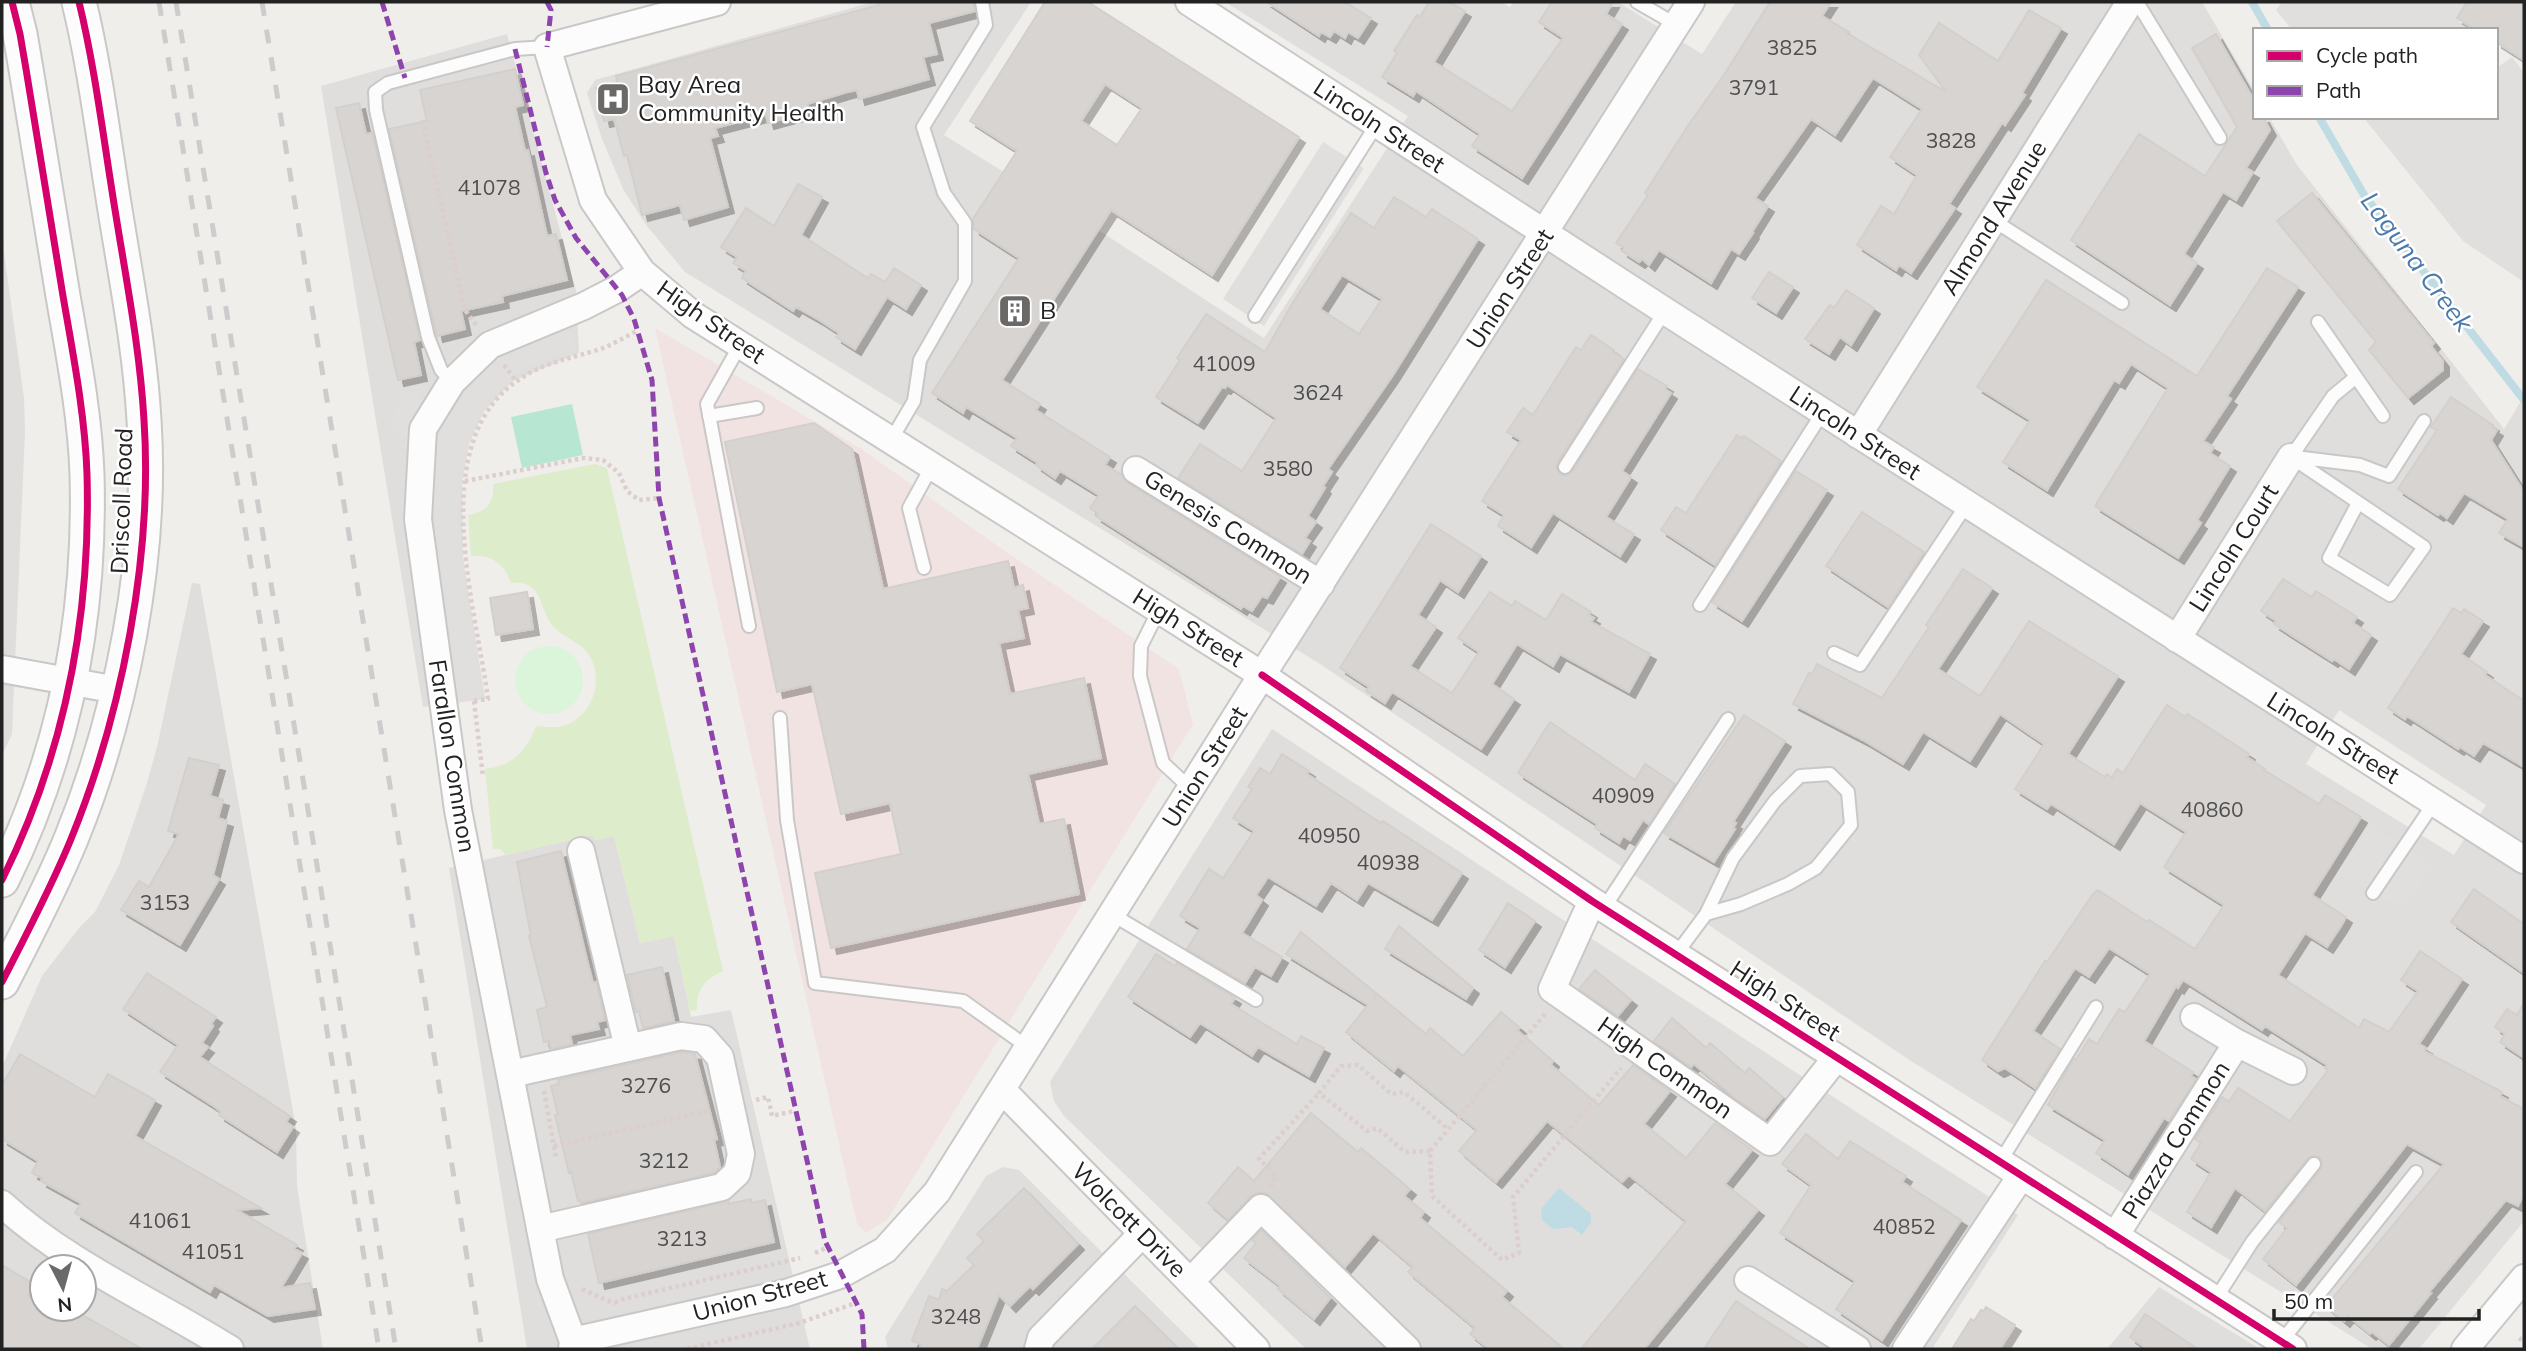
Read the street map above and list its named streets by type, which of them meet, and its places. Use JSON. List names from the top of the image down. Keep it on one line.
{"streets":{"street":["Lincoln Street","Almond Avenue","Union Street","High Street","Driscoll Road","Genesis Common","Lincoln Court","Farallon Common","High Common","Piazza Common","Wolcott Drive"]},"crossings":[["Lincoln Street","Almond Avenue"],["Lincoln Street","Union Street"],["Lincoln Street","Lincoln Court"],["Union Street","High Street"],["Union Street","Genesis Common"],["Union Street","Farallon Common"],["Union Street","Wolcott Drive"],["High Street","Farallon Common"],["High Street","High Common"],["High Street","Piazza Common"]],"water":["Laguna Creek"],"places":{"hospital":["Bay Area Community Health"],"building":["B"]},"house_numbers":["3825","3791","3828","41078","41009","3624","3580","40909","40860","40950","40938","3153","3276","3212","41061","40852","3213","41051","3248"],"legend":["Cycle path","Path"],"scale_bar":"50 m","north":"bottom"}
